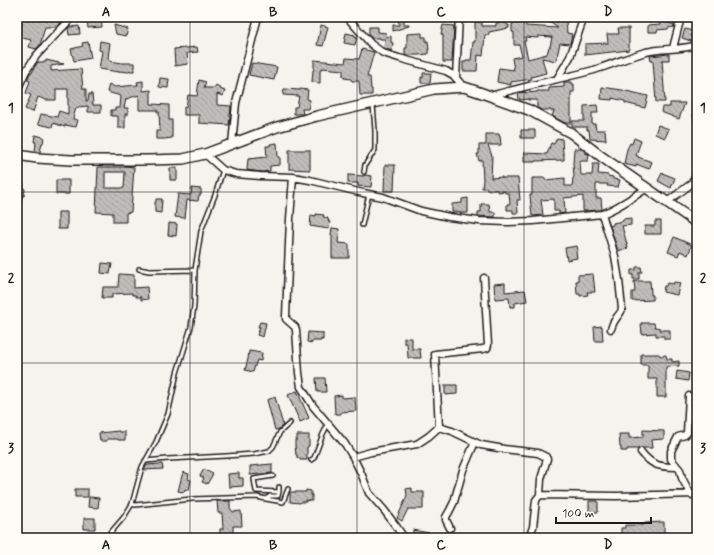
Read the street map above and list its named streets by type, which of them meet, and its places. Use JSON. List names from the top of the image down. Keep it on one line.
{"scale_bar":"100 m","grid":{"columns":["A","B","C","D"],"rows":["1","2","3"]}}
